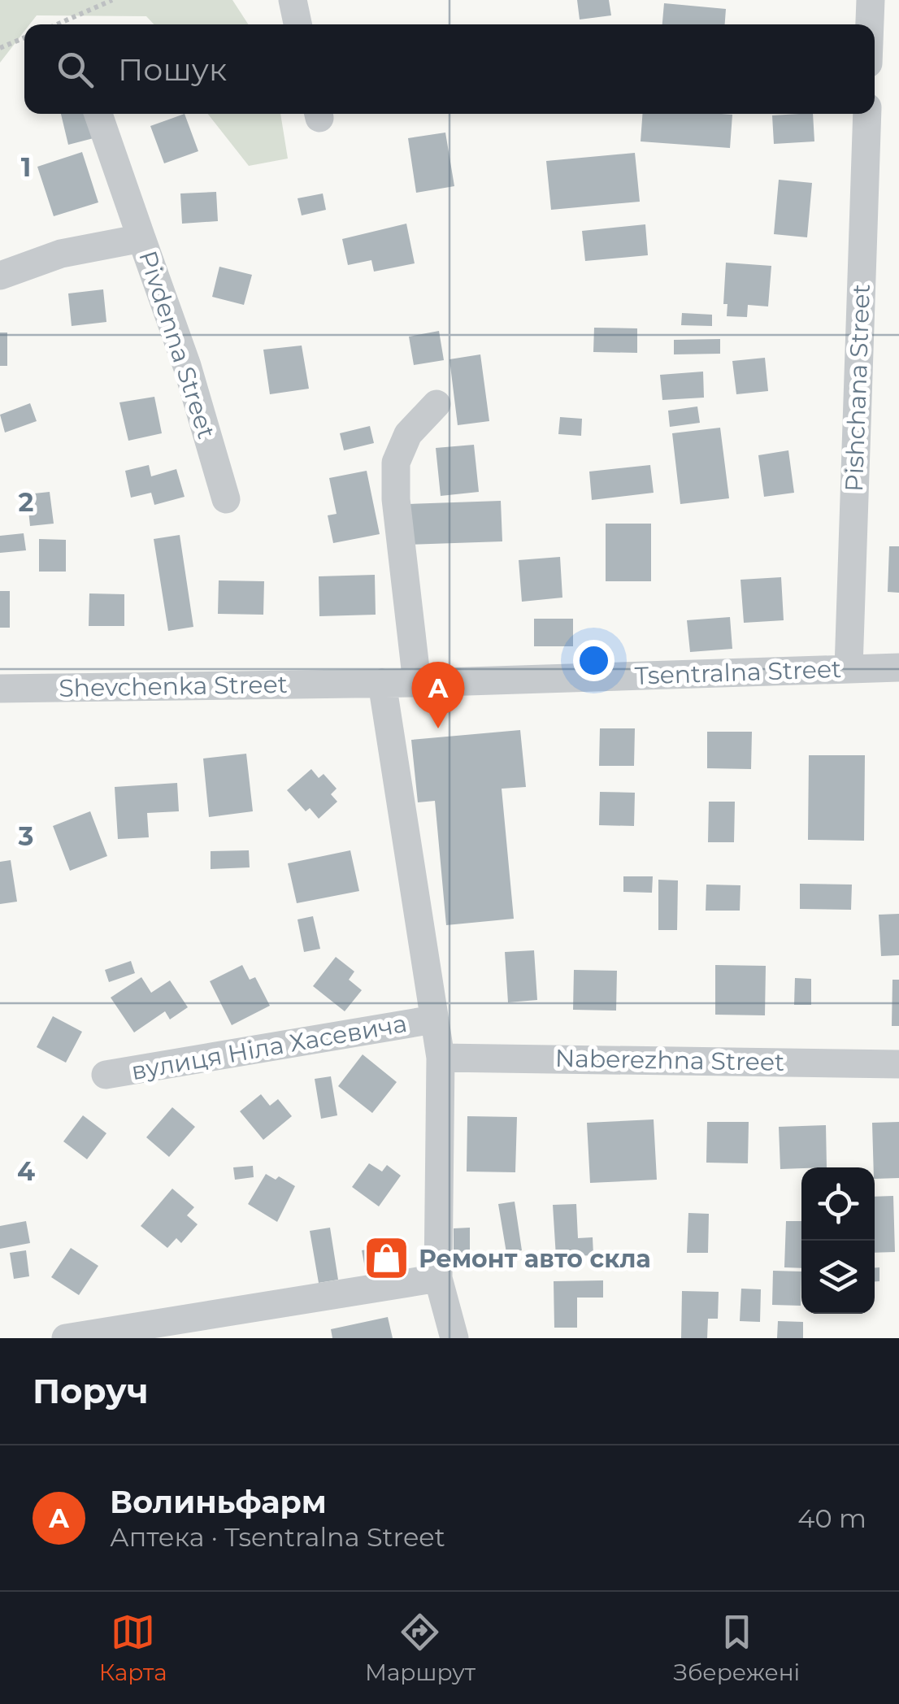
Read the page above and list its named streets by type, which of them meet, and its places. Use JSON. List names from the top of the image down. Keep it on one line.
{"streets":{"street":["Pivdenna Street","Pishchana Street","Tsentralna Street","Shevchenka Street","вулиця Ніла Хасевича","Naberezhna Street"]},"crossings":[["Pishchana Street","Tsentralna Street"],["Tsentralna Street","Shevchenka Street"]],"places":{"shop":["Ремонт авто скла"]},"page":{"search":"Пошук","pins":"A","heading":"Поруч","list":[{"mark":"A","name":"Волиньфарм","note":"Аптека · Tsentralna Street","value":"40 m"}],"nav":["Карта","Маршрут","Збережені"]},"grid":{"rows":["1","2","3","4"]}}
